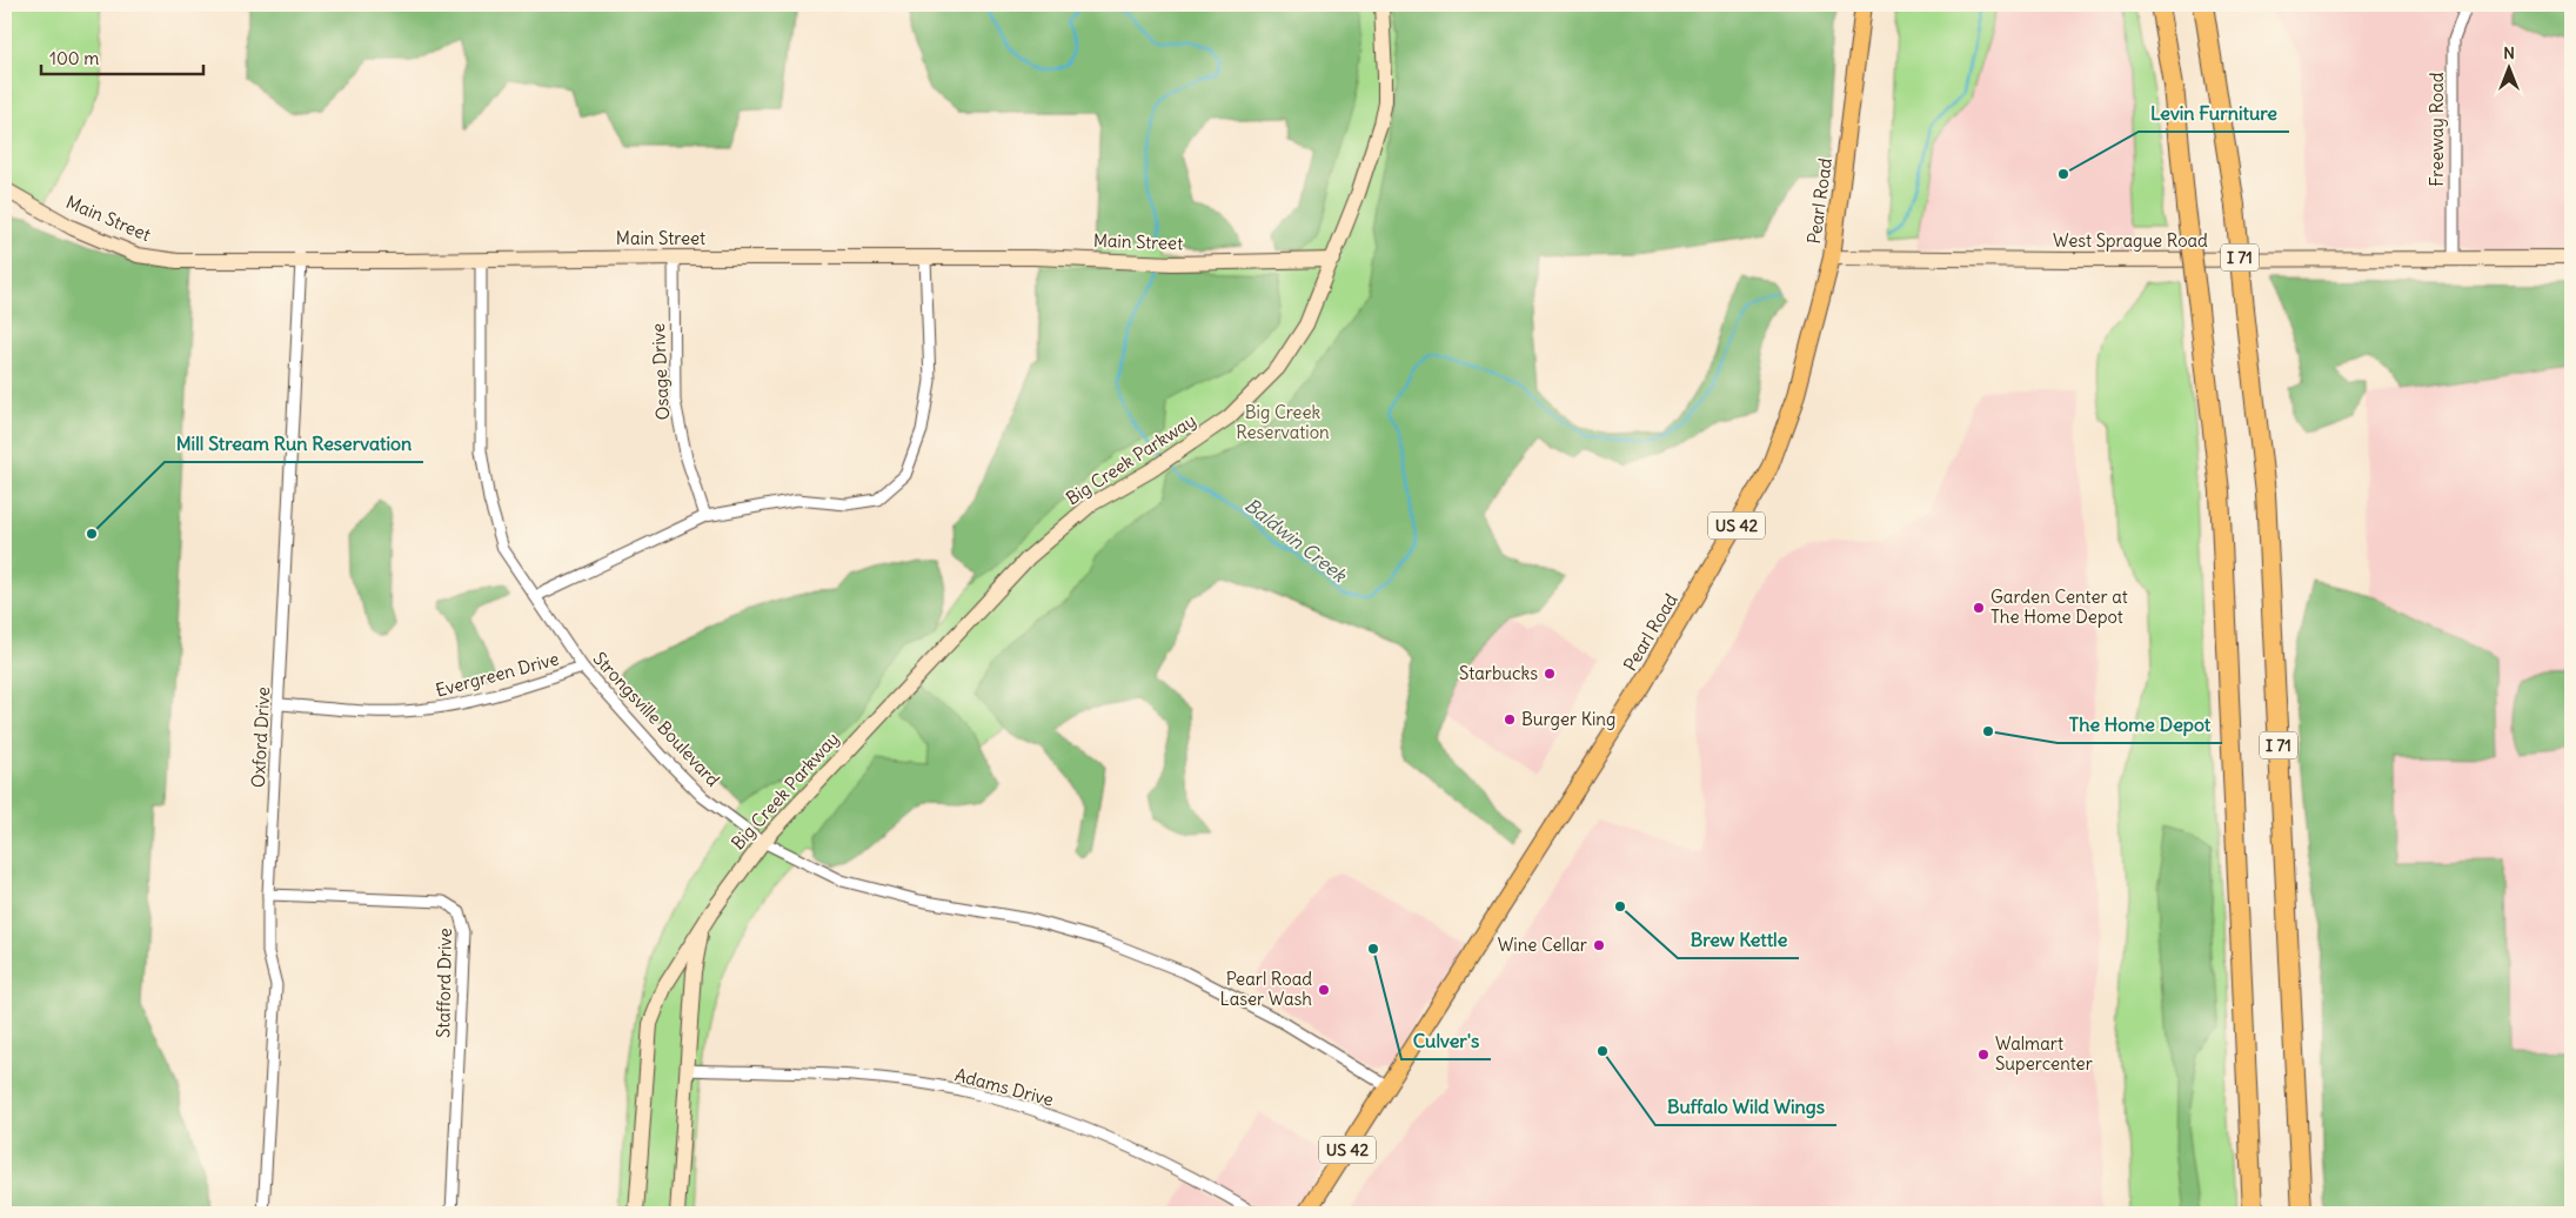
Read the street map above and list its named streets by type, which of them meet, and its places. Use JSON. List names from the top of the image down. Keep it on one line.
{"streets":{"highway":["I 71"],"main road":["Pearl Road","US 42"],"street":["Freeway Road","Main Street","West Sprague Road","Osage Drive","Big Creek Parkway","Evergreen Drive","Strongsville Boulevard","Oxford Drive","Stafford Drive","Adams Drive"]},"crossings":[["Freeway Road","West Sprague Road"],["Pearl Road","West Sprague Road"],["Pearl Road","Strongsville Boulevard"],["Main Street","Osage Drive"],["Main Street","Big Creek Parkway"],["Main Street","Strongsville Boulevard"],["Main Street","Oxford Drive"],["Big Creek Parkway","Strongsville Boulevard"],["Big Creek Parkway","Adams Drive"],["Evergreen Drive","Strongsville Boulevard"],["Evergreen Drive","Oxford Drive"],["Oxford Drive","Stafford Drive"]],"water":["Baldwin Creek"],"parks":["Big Creek Reservation"],"places":["Levin Furniture","Mill Stream Run Reservation","Garden Center at The Home Depot","Starbucks","Burger King","The Home Depot","Brew Kettle","Wine Cellar","Culver's","Pearl Road Laser Wash","Buffalo Wild Wings","Walmart Supercenter"],"scale_bar":"100 m","north":"top"}
